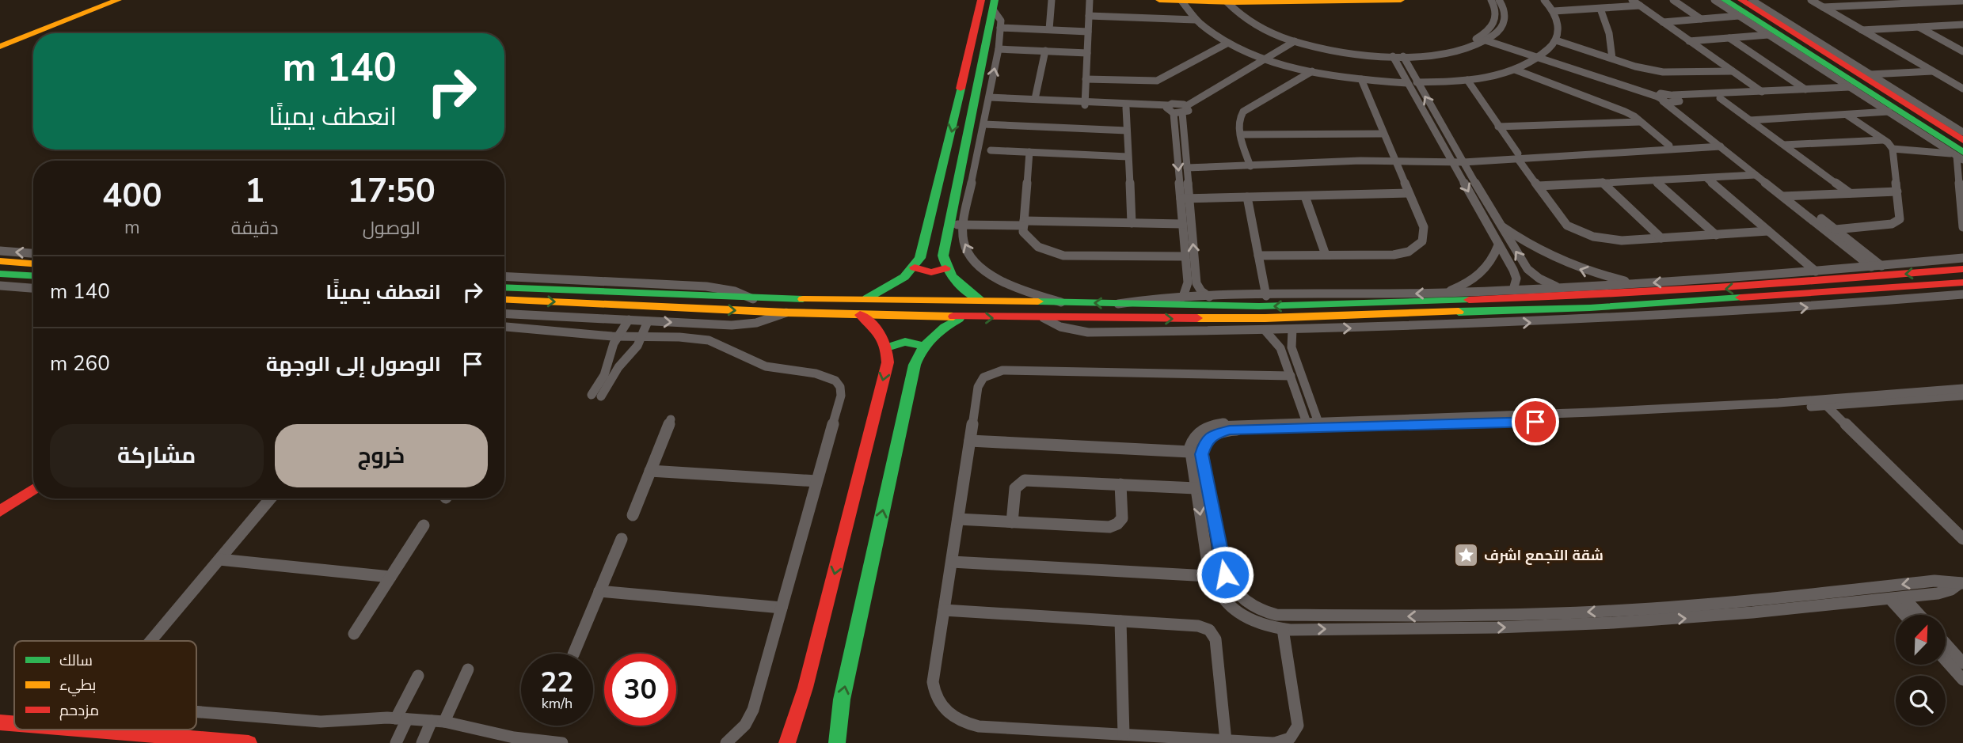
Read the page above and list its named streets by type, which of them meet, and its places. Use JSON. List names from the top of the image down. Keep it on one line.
{"places":{"place":["شقة التجمع اشرف"]},"legend":["سالك","بطيء","مزدحم"],"north":"top right","page":{"turn":["140 m","انعطف يمينًا"],"eta":["17:50","الوصول","1","دقيقة","400","m"],"list":[{"name":"انعطف يمينًا","value":"140 m"},{"name":"الوصول إلى الوجهة","value":"260 m"}],"buttons":["خروج","مشاركة"],"speed":"22 km/h","limit":"30"}}
